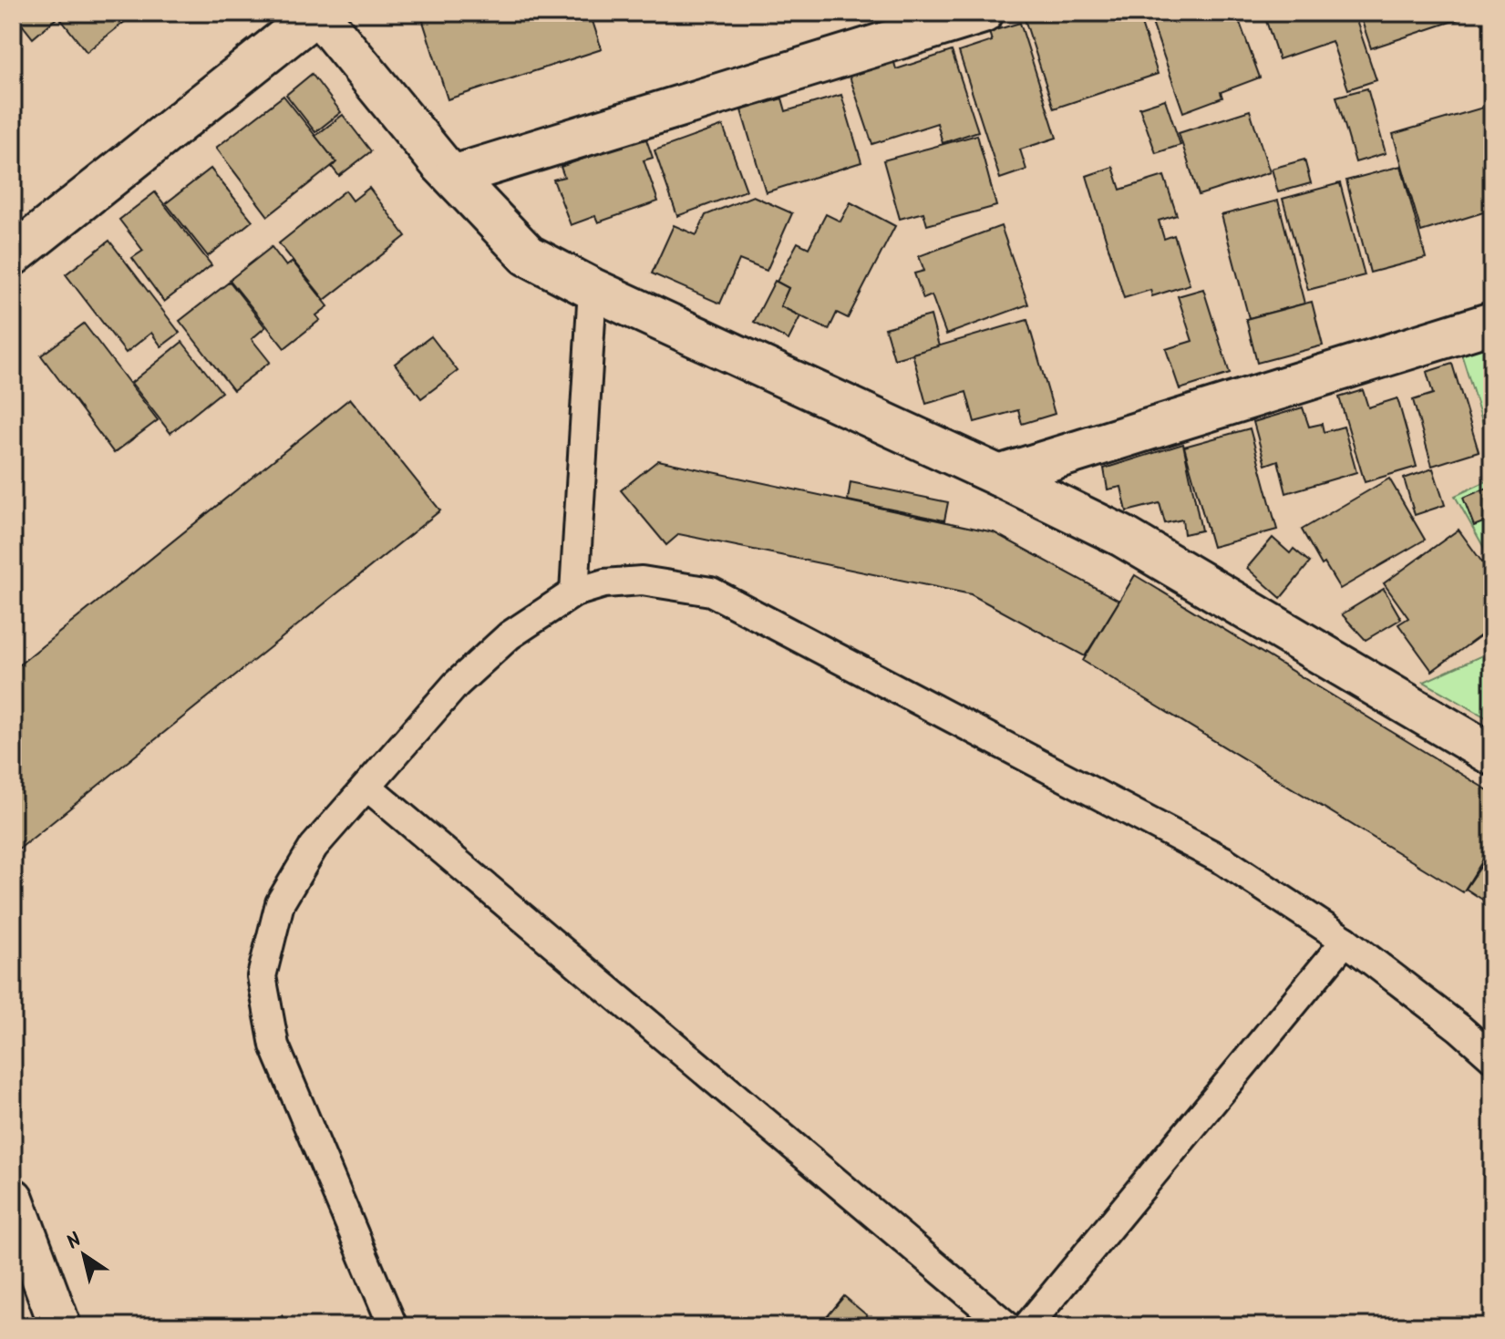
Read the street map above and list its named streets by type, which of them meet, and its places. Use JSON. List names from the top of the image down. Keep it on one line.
{"north":"top left"}
